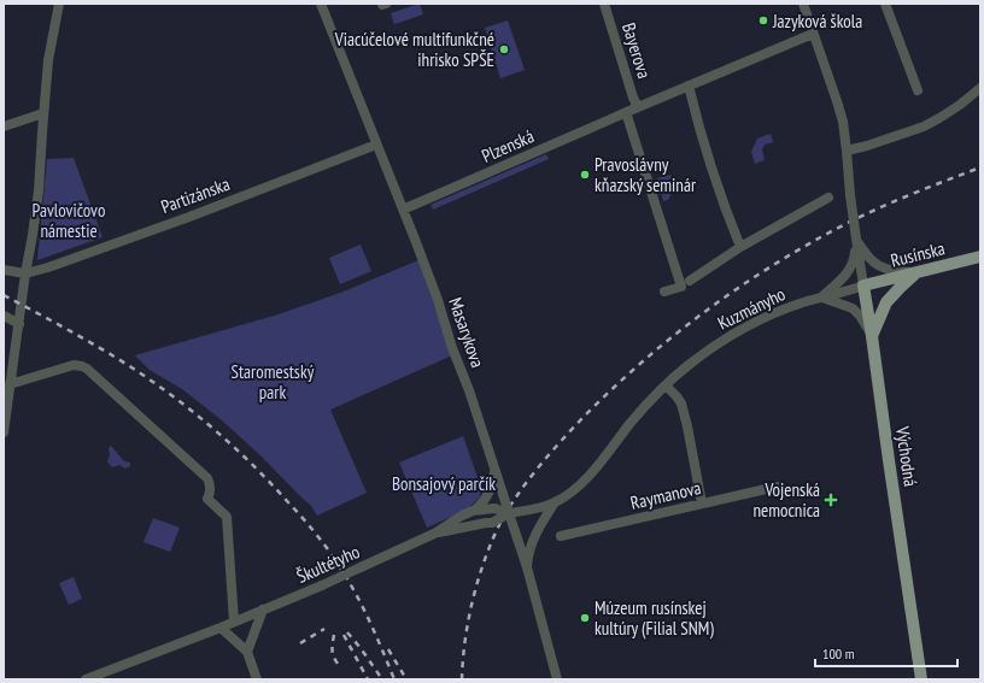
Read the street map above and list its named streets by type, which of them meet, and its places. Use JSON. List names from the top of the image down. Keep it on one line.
{"streets":{"main road":["Rusínska","Východná"],"street":["Bayerova","Plzenská","Partizánska","Kuzmányho","Masarykova","Raymanova","Škultétyho"]},"crossings":[["Bayerova","Plzenská"],["Plzenská","Masarykova"],["Plzenská","Východná"],["Partizánska","Masarykova"],["Rusínska","Kuzmányho"],["Rusínska","Východná"],["Kuzmányho","Masarykova"],["Kuzmányho","Východná"],["Kuzmányho","Škultétyho"],["Masarykova","Škultétyho"]],"parks":["Pavlovičovo námestie","Staromestský park","Bonsajový parčík"],"places":{"other":["Jazyková škola","Viacúčelové multifunkčné ihrisko SPŠE","Pravoslávny kňazský seminár","Múzeum rusínskej kultúry (Filial SNM)"],"health":["Vojenská nemocnica"]},"scale_bar":"100 m"}
